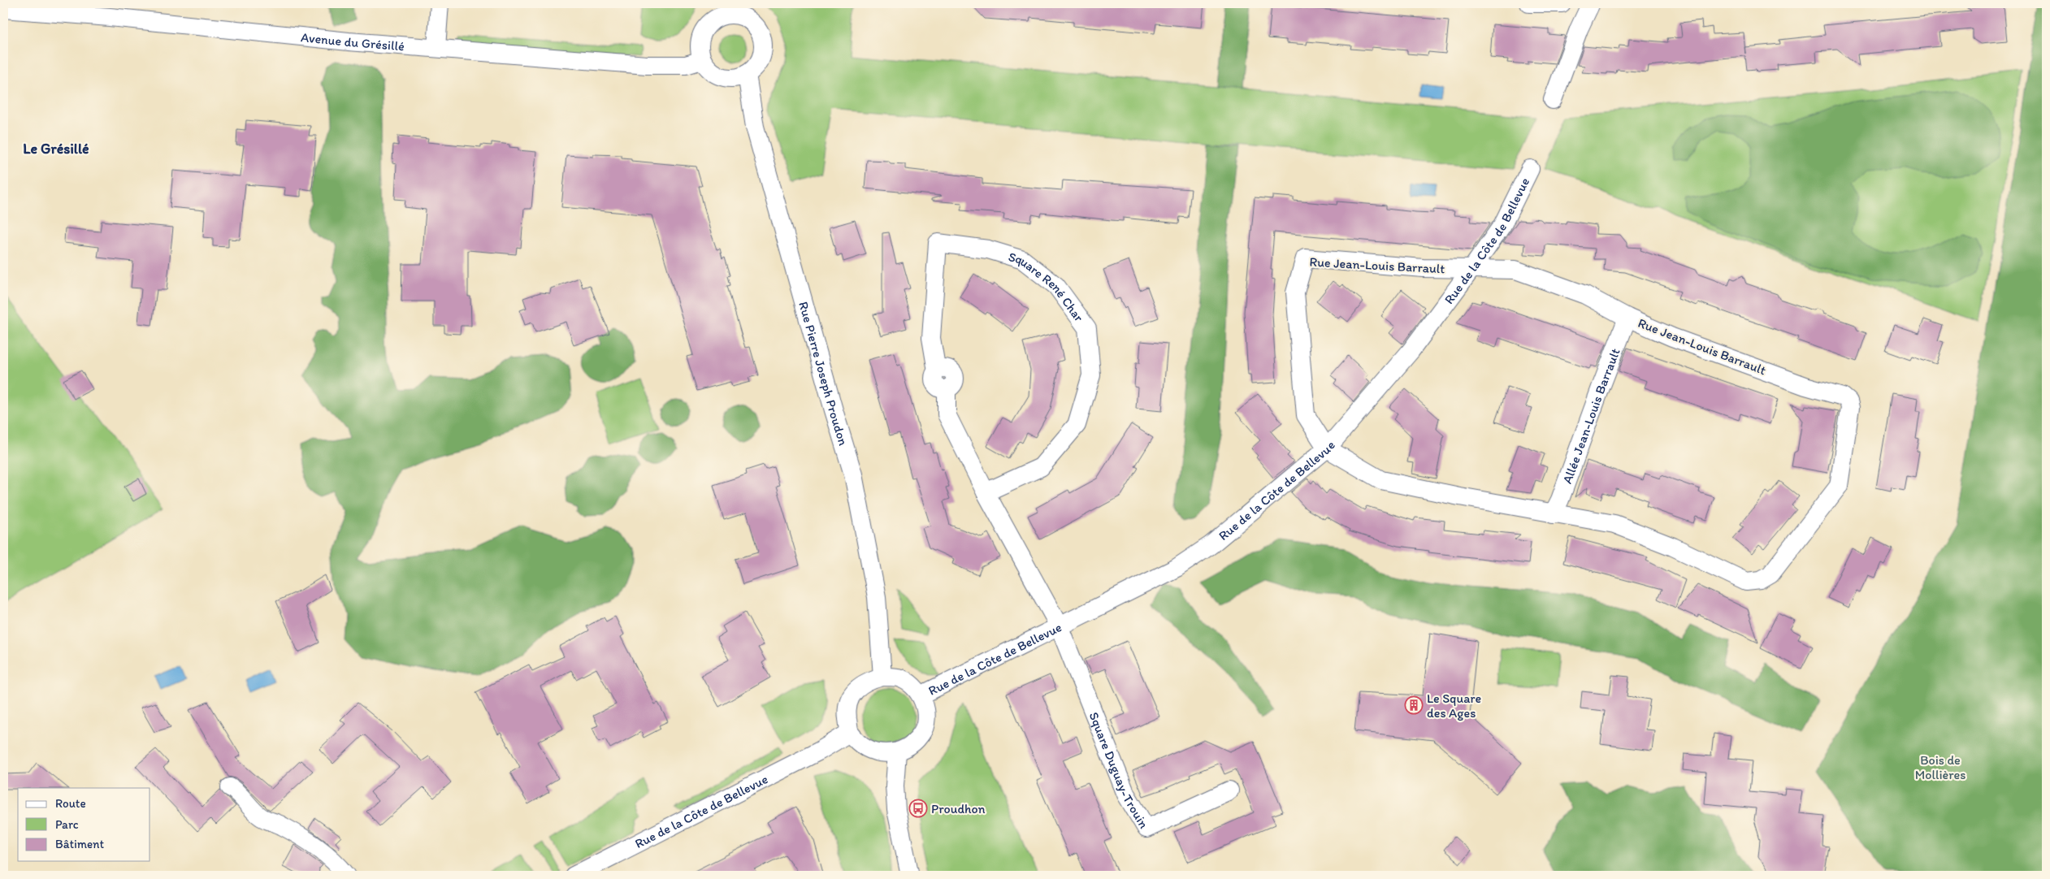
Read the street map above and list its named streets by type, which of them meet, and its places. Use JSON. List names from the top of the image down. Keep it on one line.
{"streets":{"street":["Avenue du Grésillé","Rue de la Côte de Bellevue","Rue Jean-Louis Barrault","Square René Char","Rue Pierre Joseph Proudon","Allée Jean-Louis Barrault","Square Duguay-Trouin"]},"crossings":[["Avenue du Grésillé","Rue Pierre Joseph Proudon"],["Rue de la Côte de Bellevue","Rue Jean-Louis Barrault"],["Rue de la Côte de Bellevue","Square René Char"],["Rue de la Côte de Bellevue","Rue Pierre Joseph Proudon"],["Rue de la Côte de Bellevue","Square Duguay-Trouin"],["Rue Jean-Louis Barrault","Allée Jean-Louis Barrault"],["Square René Char","Square Duguay-Trouin"]],"districts":["Le Grésillé"],"parks":["Bois de Mollières"],"places":{"building":["Le Square des Ages"],"bus stop":["Proudhon"]},"legend":["Route","Parc","Bâtiment"]}
